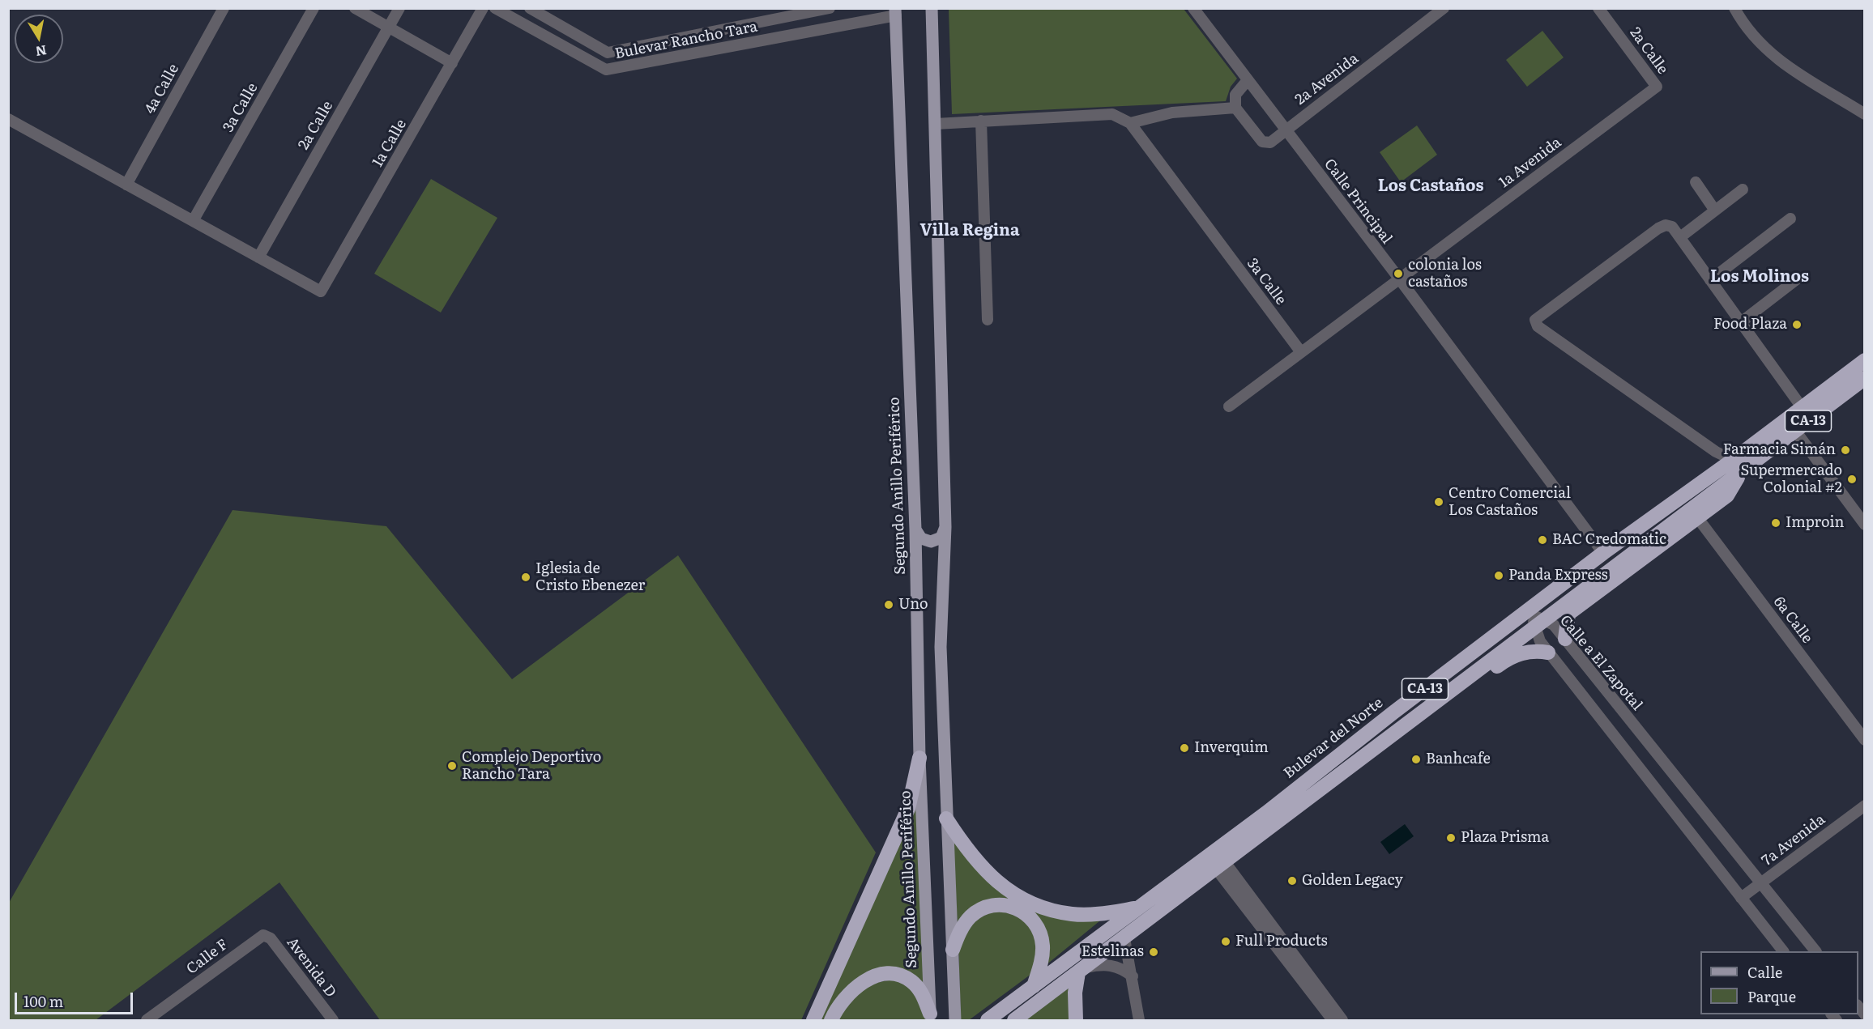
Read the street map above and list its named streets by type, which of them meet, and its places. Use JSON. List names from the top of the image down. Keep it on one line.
{"streets":{"highway":["CA-13","Bulevar del Norte"],"main road":["Segundo Anillo Periférico"],"street":["Bulevar Rancho Tara","2a Calle","2a Avenida","4a Calle","3a Calle","1a Calle","1a Avenida","Calle Principal","6a Calle","Calle a El Zapotal","7a Avenida","Calle F","Avenida D"]},"crossings":[["Bulevar Rancho Tara","Segundo Anillo Periférico"],["2a Calle","1a Calle"],["2a Calle","1a Avenida"],["2a Avenida","Calle Principal"],["3a Calle","1a Avenida"],["1a Avenida","Calle Principal"],["Calle Principal","Bulevar del Norte"],["CA-13","6a Calle"],["Calle a El Zapotal","7a Avenida"],["Calle F","Avenida D"]],"districts":["Los Castaños","Villa Regina","Los Molinos"],"places":["colonia los castaños","Food Plaza","Farmacia Simán","Supermercado Colonial #2","Centro Comercial Los Castaños","Improin","BAC Credomatic","Panda Express","Iglesia de Cristo Ebenezer","Uno","Inverquim","Banhcafe","Complejo Deportivo Rancho Tara","Plaza Prisma","Golden Legacy","Full Products","Estelinas"],"legend":["Calle","Parque"],"scale_bar":"100 m","north":"bottom"}
